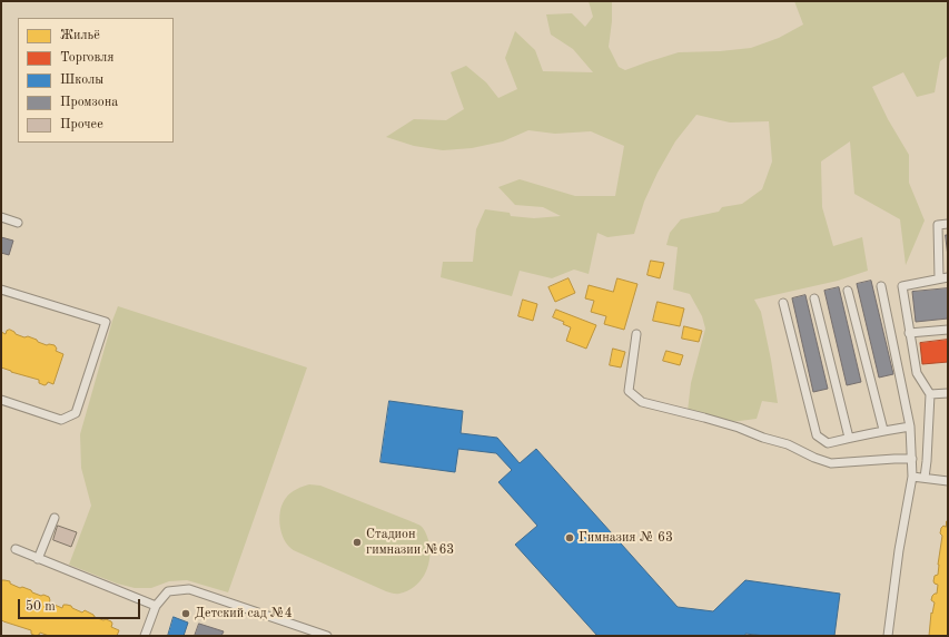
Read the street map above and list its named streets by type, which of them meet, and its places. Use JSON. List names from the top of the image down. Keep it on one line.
{"places":["Гимназия № 63","Стадион гимназии №63","Детский сад №4"],"legend":["Жильё","Торговля","Школы","Промзона","Прочее"],"scale_bar":"50 m"}
